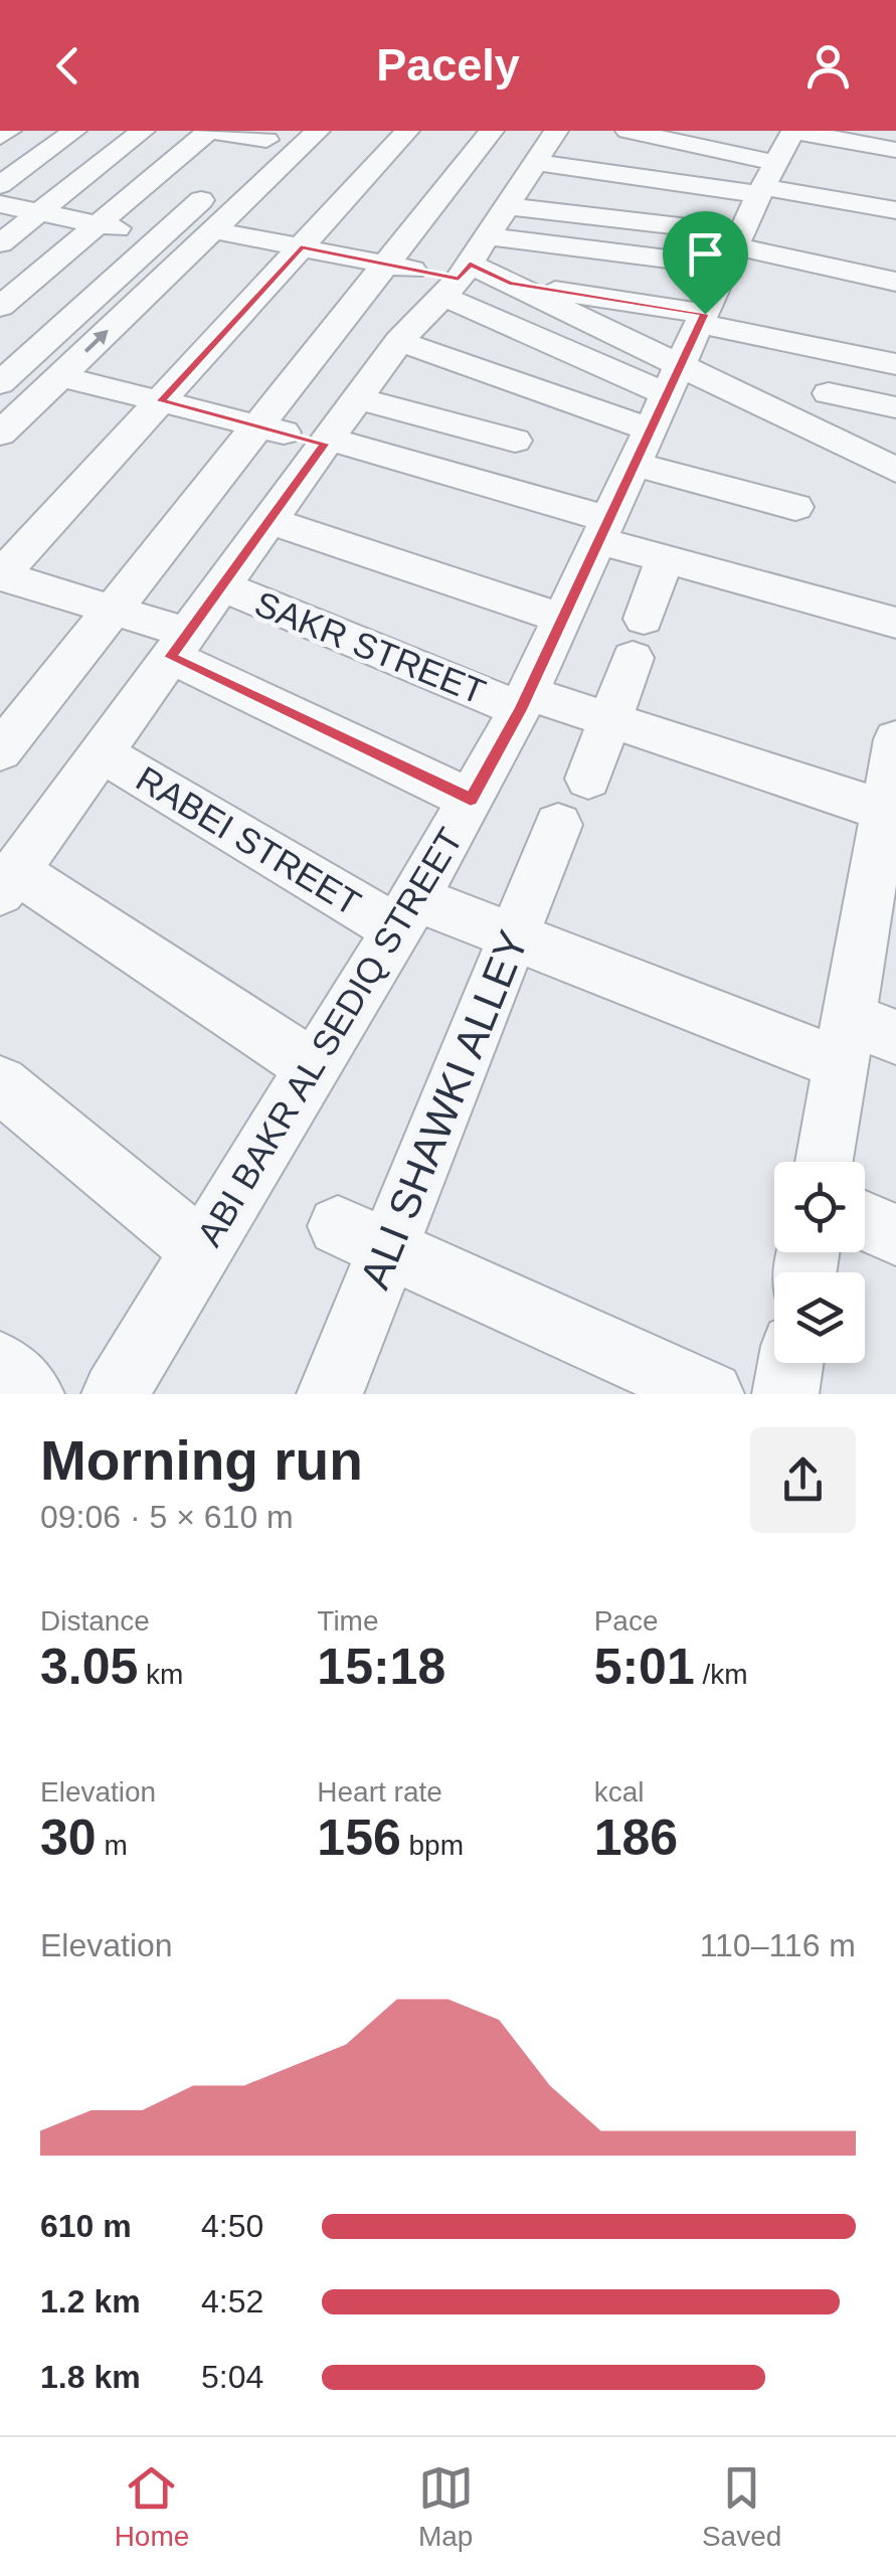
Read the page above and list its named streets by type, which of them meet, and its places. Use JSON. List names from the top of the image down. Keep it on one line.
{"streets":{"street":["SAKR STREET","RABEI STREET","ABI BAKR AL SEDIQ STREET","ALI SHAWKI ALLEY"]},"crossings":[["SAKR STREET","ABI BAKR AL SEDIQ STREET"],["RABEI STREET","ABI BAKR AL SEDIQ STREET"],["RABEI STREET","ALI SHAWKI ALLEY"]],"page":{"header":"Pacely","heading":["Morning run","09:06 · 5 × 610 m"],"stats":[["Distance","3.05 km"],["Time","15:18"],["Pace","5:01 /km"],["Elevation","30 m"],["Heart rate","156 bpm"],["kcal","186"]],"chart":["Elevation","110–116 m"],"list":[{"name":"610 m","note":"4:50"},{"name":"1.2 km","note":"4:52"},{"name":"1.8 km","note":"5:04"}],"tabs":["Home","Map","Saved"]}}
